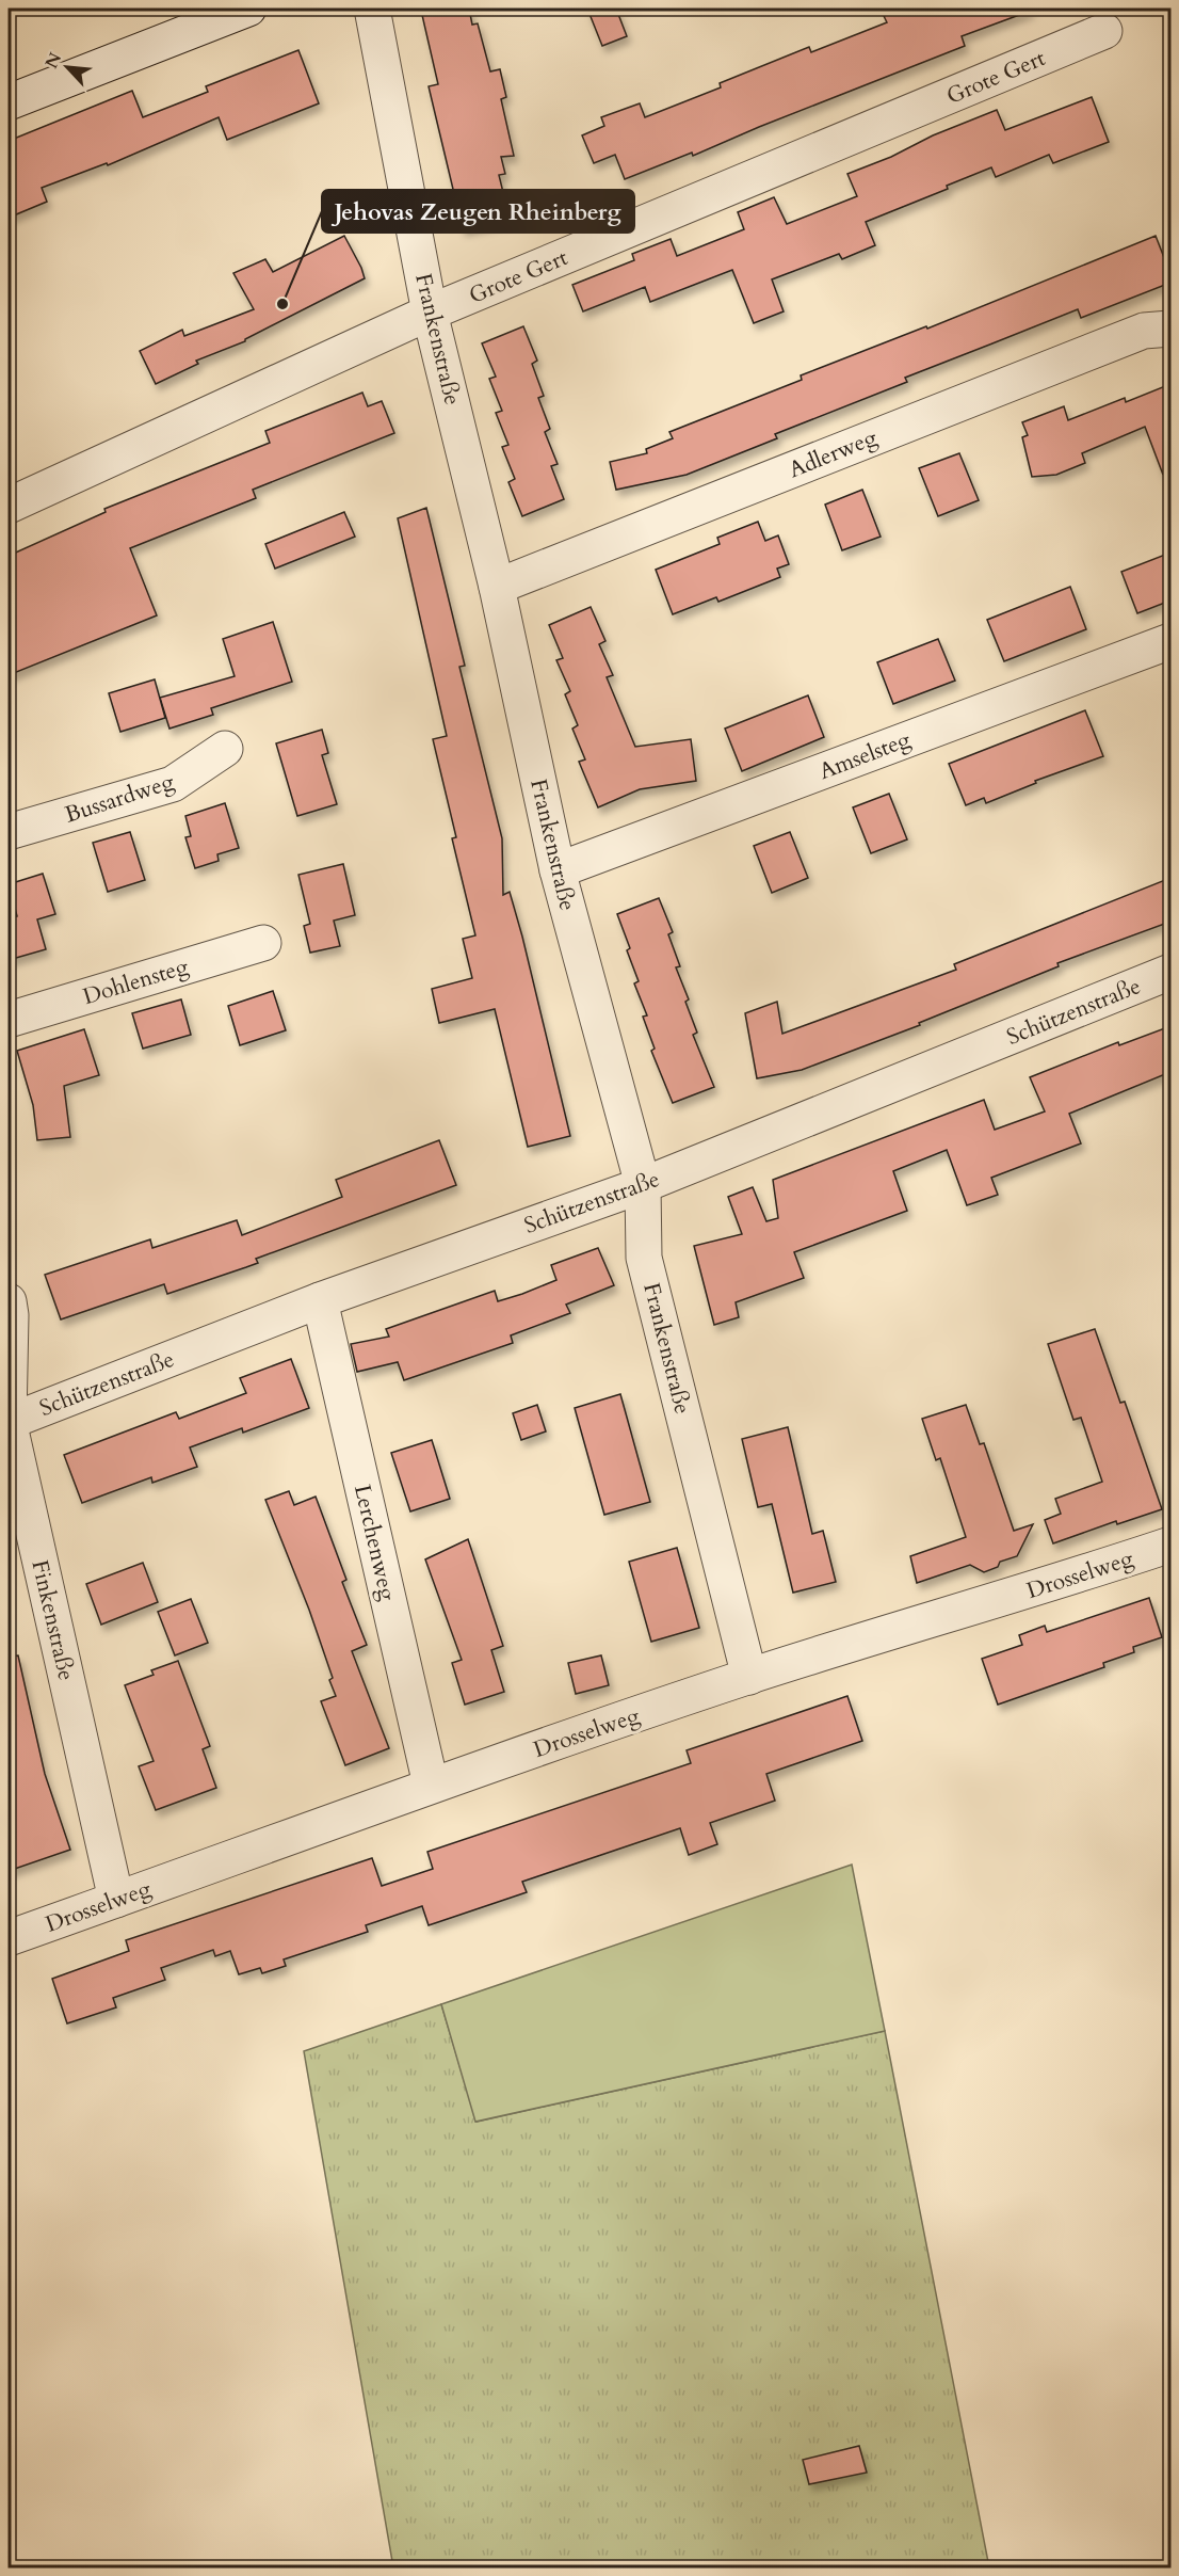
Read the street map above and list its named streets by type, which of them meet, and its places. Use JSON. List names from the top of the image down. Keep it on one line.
{"streets":{"street":["Grote Gert","Frankenstraße","Adlerweg","Amselsteg","Bussardweg","Dohlensteg","Schützenstraße","Lerchenweg","Drosselweg","Finkenstraße"]},"crossings":[["Grote Gert","Frankenstraße"],["Frankenstraße","Adlerweg"],["Frankenstraße","Amselsteg"],["Frankenstraße","Schützenstraße"],["Frankenstraße","Drosselweg"],["Schützenstraße","Lerchenweg"],["Schützenstraße","Finkenstraße"],["Lerchenweg","Drosselweg"],["Drosselweg","Finkenstraße"]],"places":["Jehovas Zeugen Rheinberg"],"north":"top left"}
